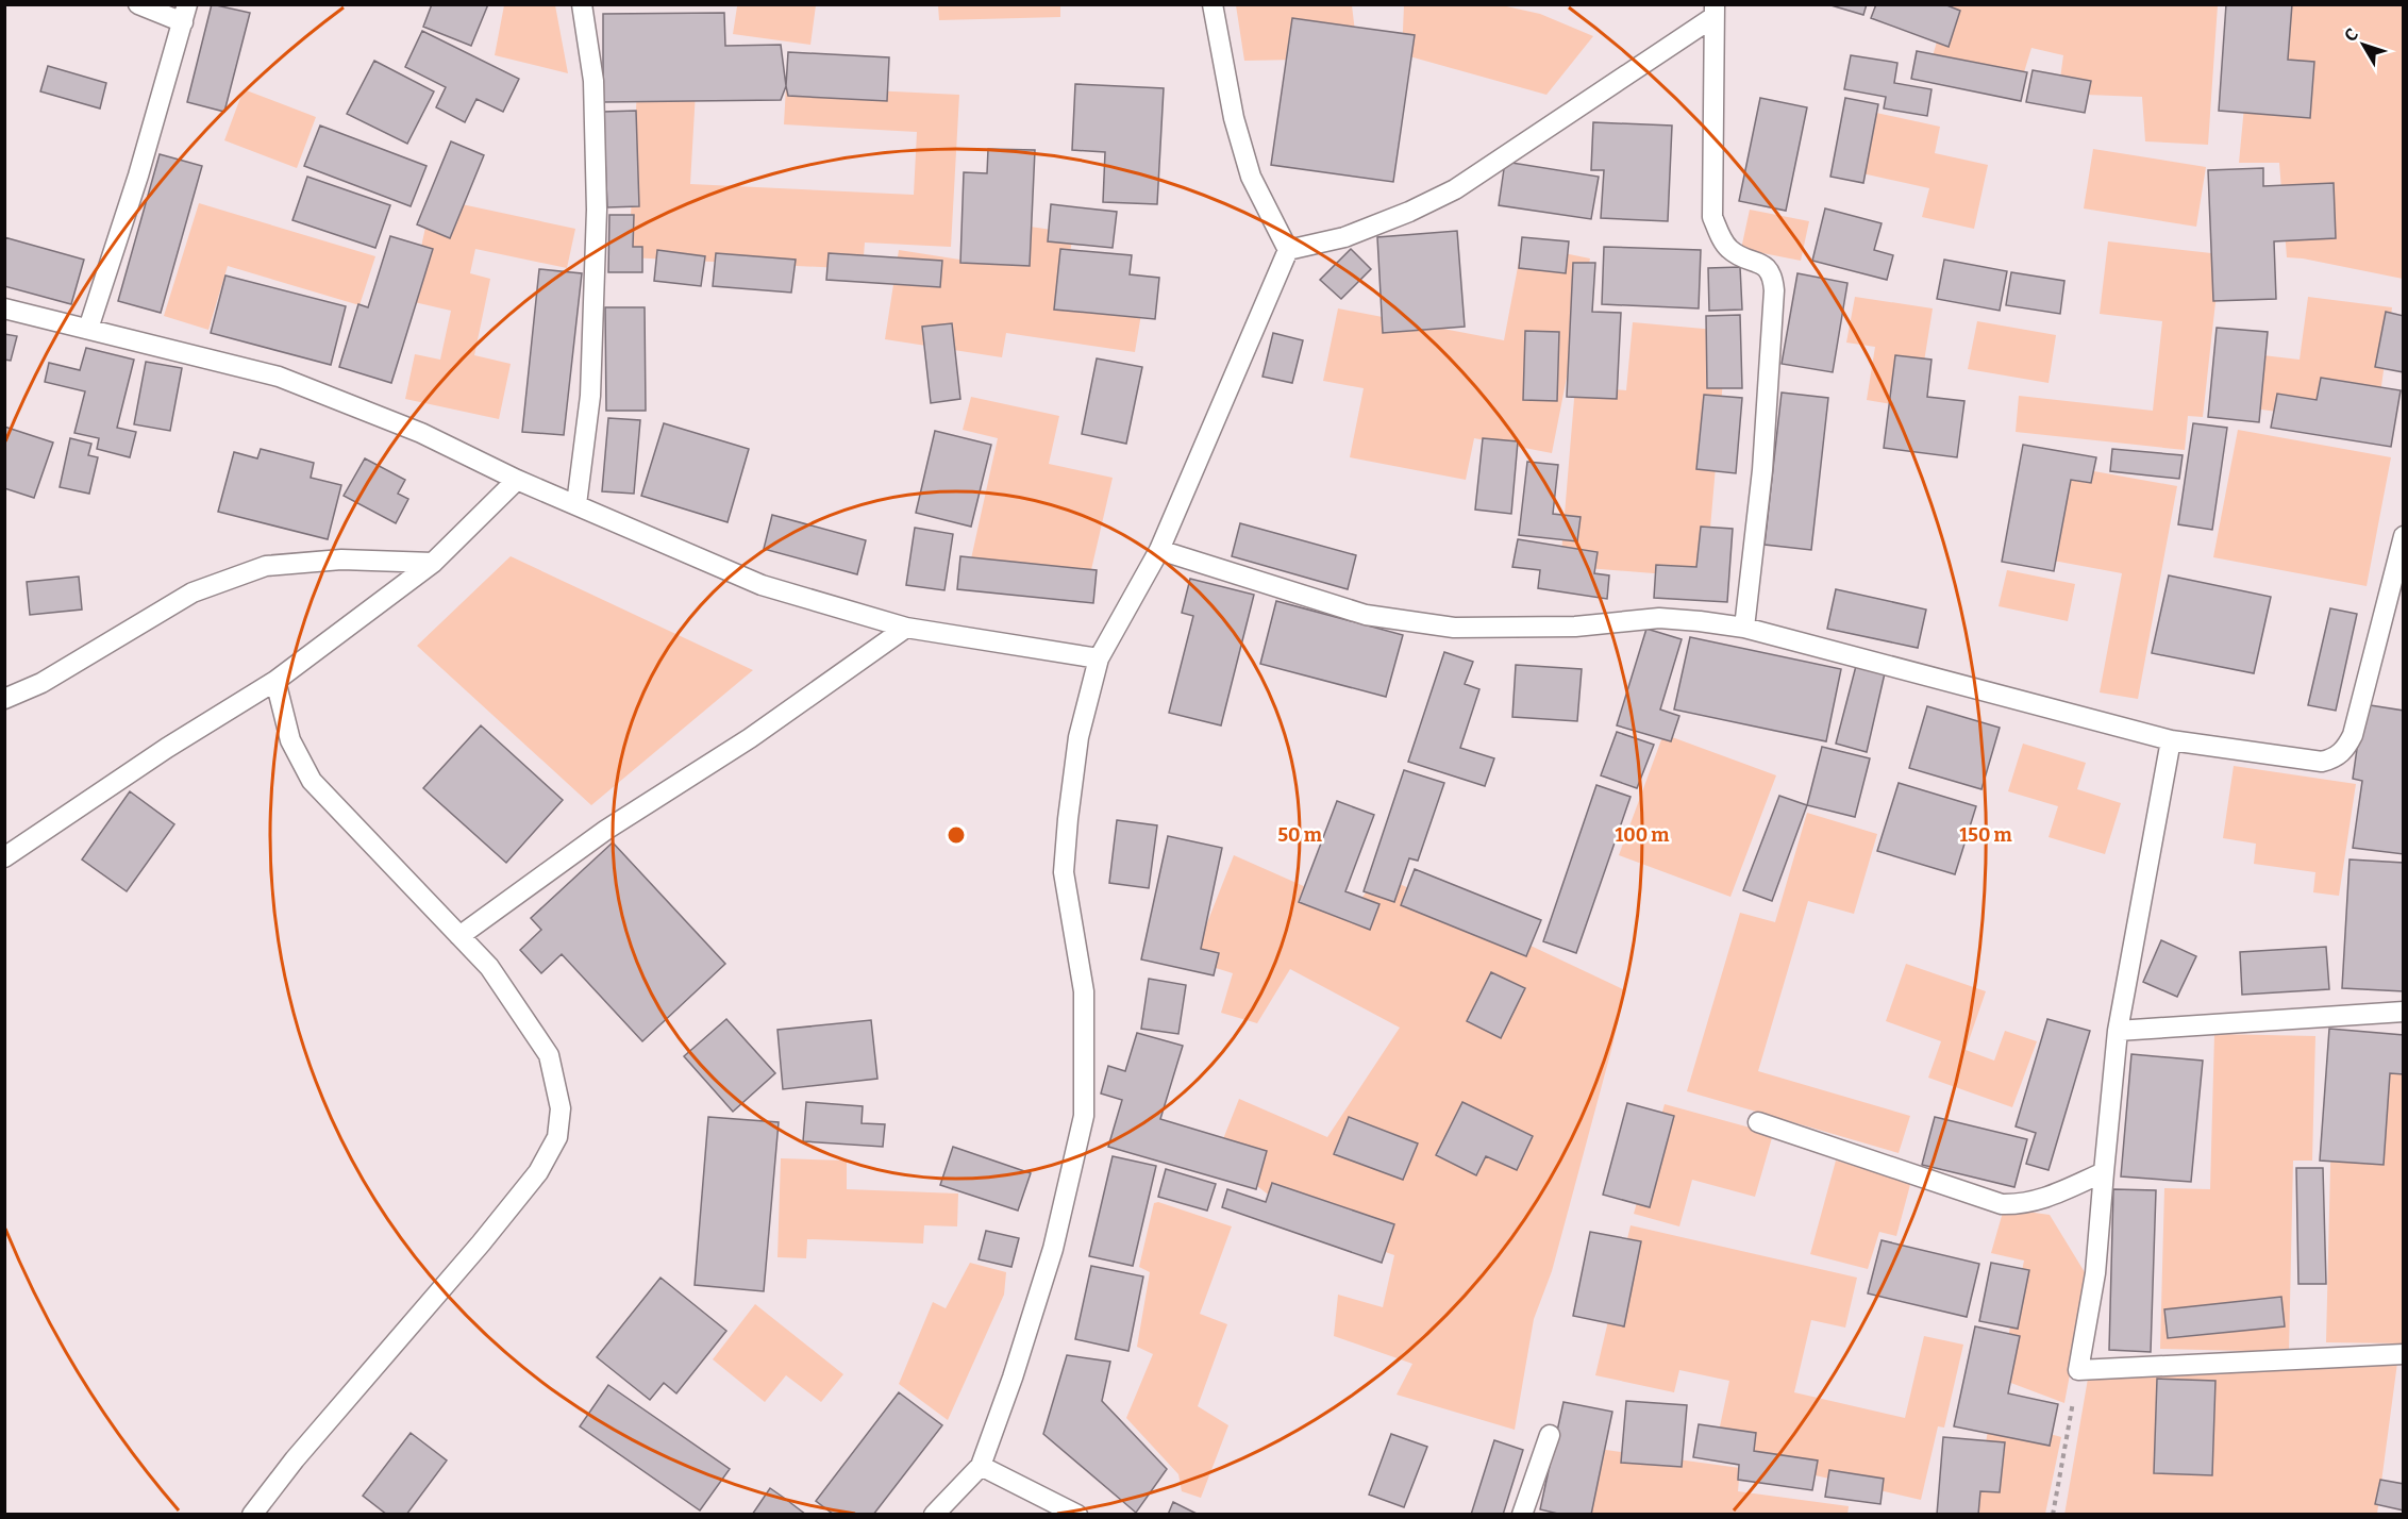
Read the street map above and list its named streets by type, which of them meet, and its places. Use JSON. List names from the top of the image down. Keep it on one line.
{"north":"top left","rings":["50 m","100 m","150 m"]}
